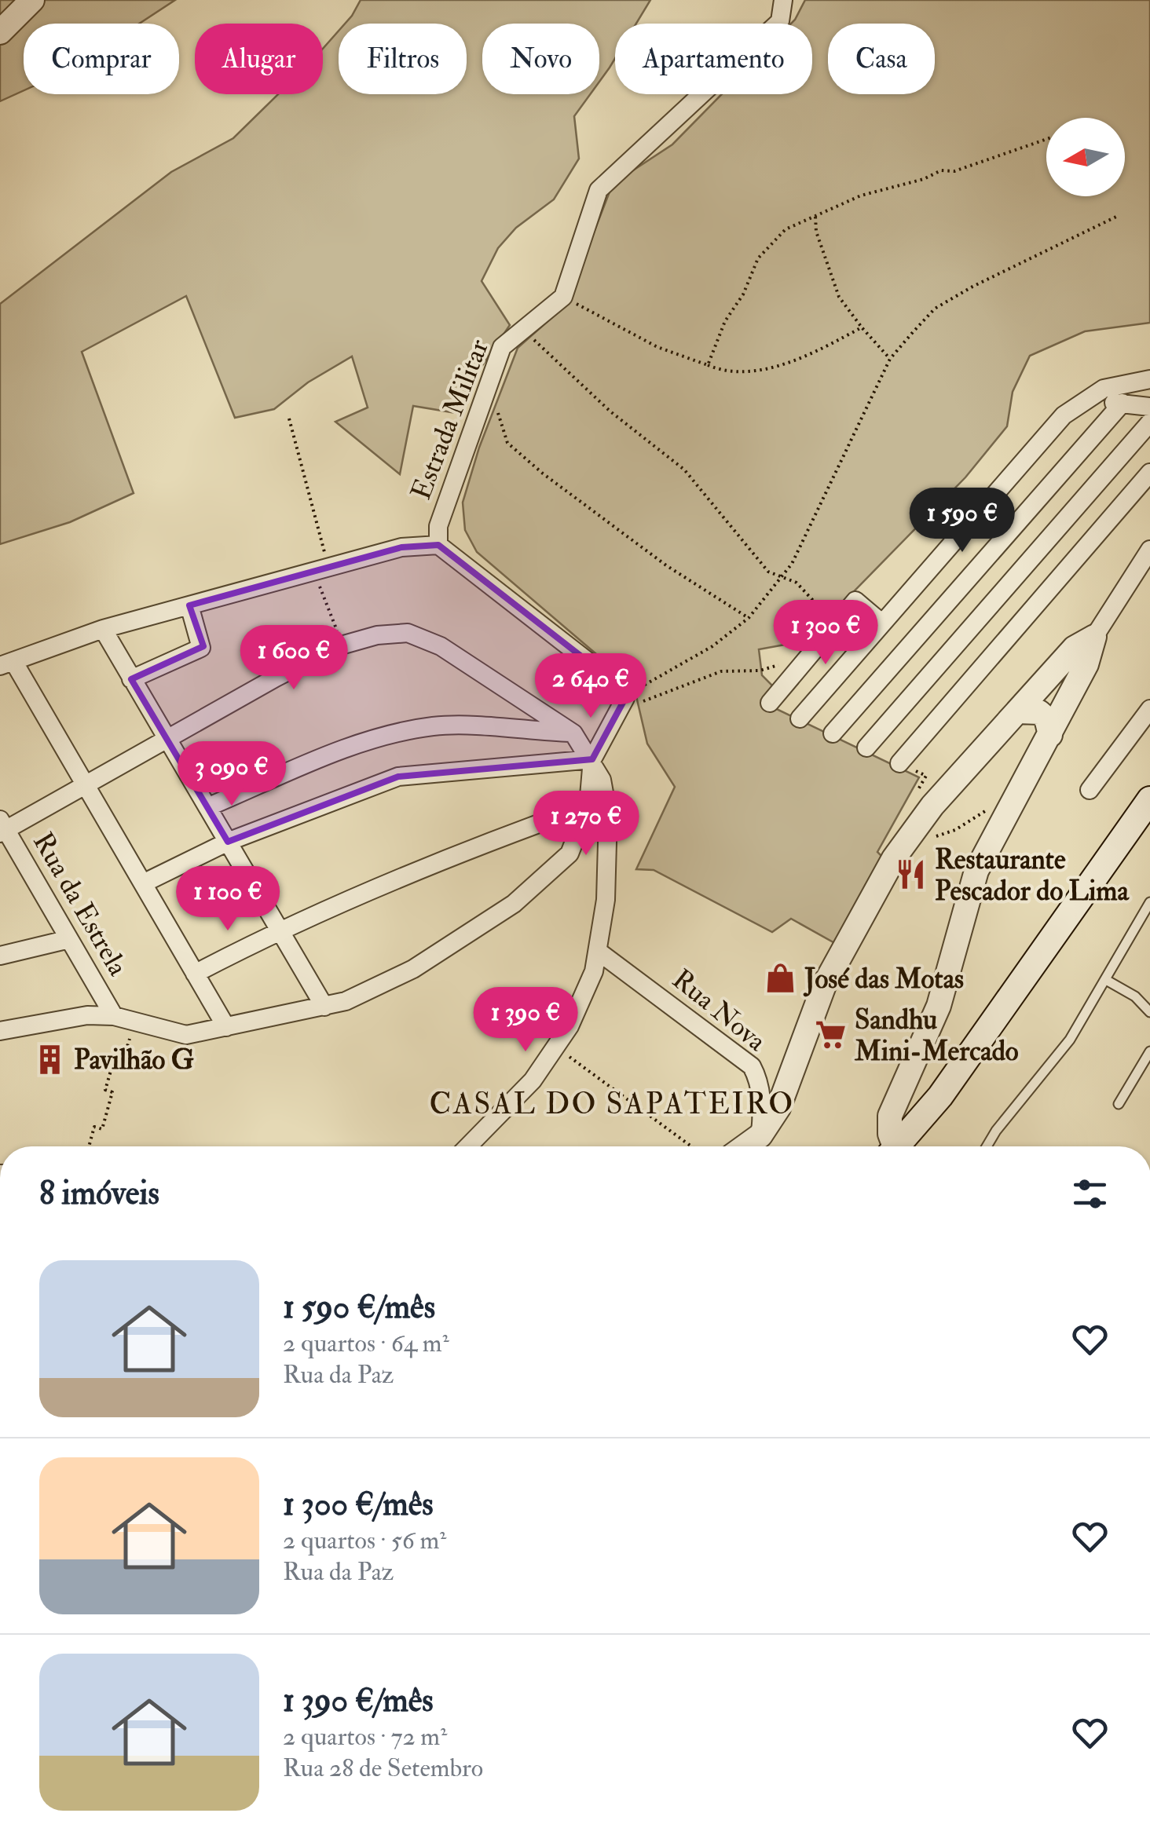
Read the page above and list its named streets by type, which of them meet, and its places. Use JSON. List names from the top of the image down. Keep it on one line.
{"streets":{"street":["Estrada Militar","Rua da Estrela","Rua Nova"]},"districts":["CASAL DO SAPATEIRO"],"places":{"restaurant":["Restaurante Pescador do Lima"],"shop":["José das Motas"],"supermarket":["Sandhu Mini-Mercado"],"building":["Pavilhão G"]},"north":"left","page":{"chip":["Comprar","Alugar","Filtros","Novo","Apartamento","Casa"],"price":["1 590 €","1 300 €","1 600 €","2 640 €","3 090 €","1 270 €","1 100 €","1 390 €"],"heading":"8 imóveis","list":[{"name":"1 590 €/mês","note":"2 quartos · 64 m² · Rua da Paz"},{"name":"1 300 €/mês","note":"2 quartos · 56 m² · Rua da Paz"},{"name":"1 390 €/mês","note":"2 quartos · 72 m² · Rua 28 de Setembro"}]}}
